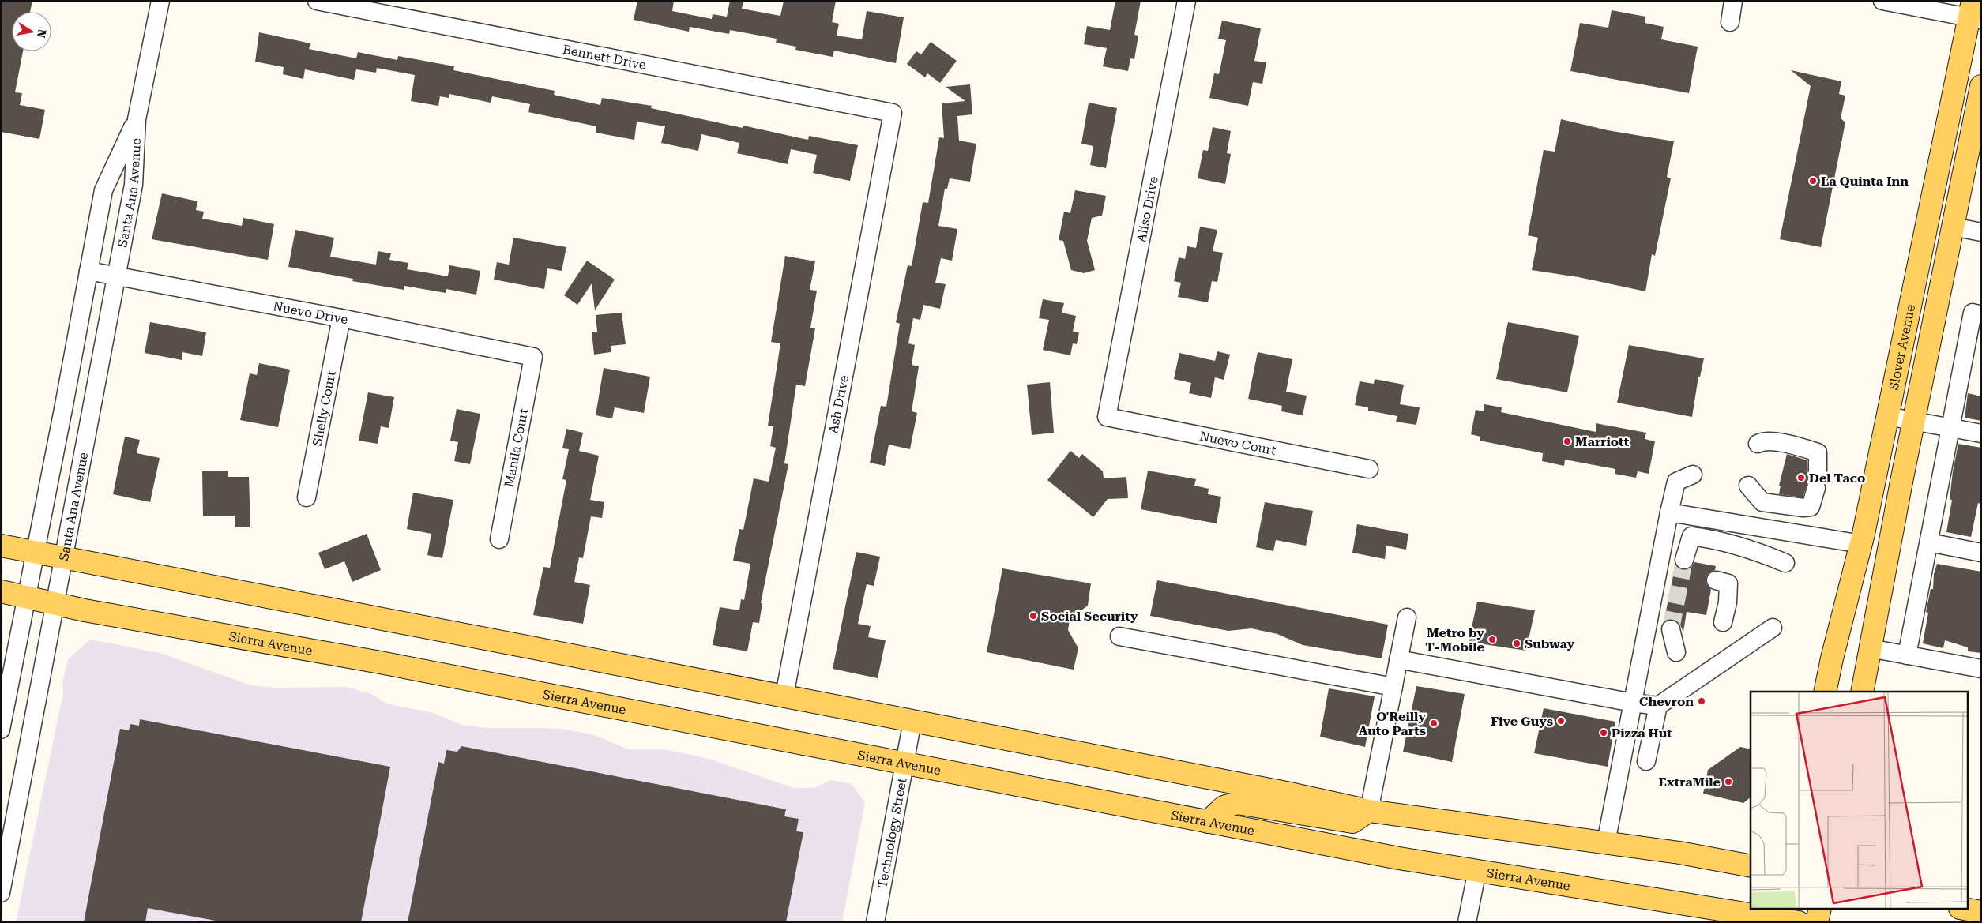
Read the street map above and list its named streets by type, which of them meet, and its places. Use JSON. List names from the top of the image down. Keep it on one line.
{"streets":{"main road":["Slover Avenue","Sierra Avenue"],"street":["Bennett Drive","Santa Ana Avenue","Aliso Drive","Nuevo Drive","Ash Drive","Shelly Court","Nuevo Court","Manila Court","Technology Street"]},"crossings":[["Bennett Drive","Ash Drive"],["Santa Ana Avenue","Nuevo Drive"],["Santa Ana Avenue","Sierra Avenue"],["Aliso Drive","Nuevo Court"],["Nuevo Drive","Shelly Court"],["Nuevo Drive","Manila Court"],["Sierra Avenue","Technology Street"]],"places":["La Quinta Inn","Marriott","Del Taco","Social Security","Metro by T-Mobile","Subway","Chevron","Five Guys","O'Reilly Auto Parts","Pizza Hut","ExtraMile"],"north":"right"}
